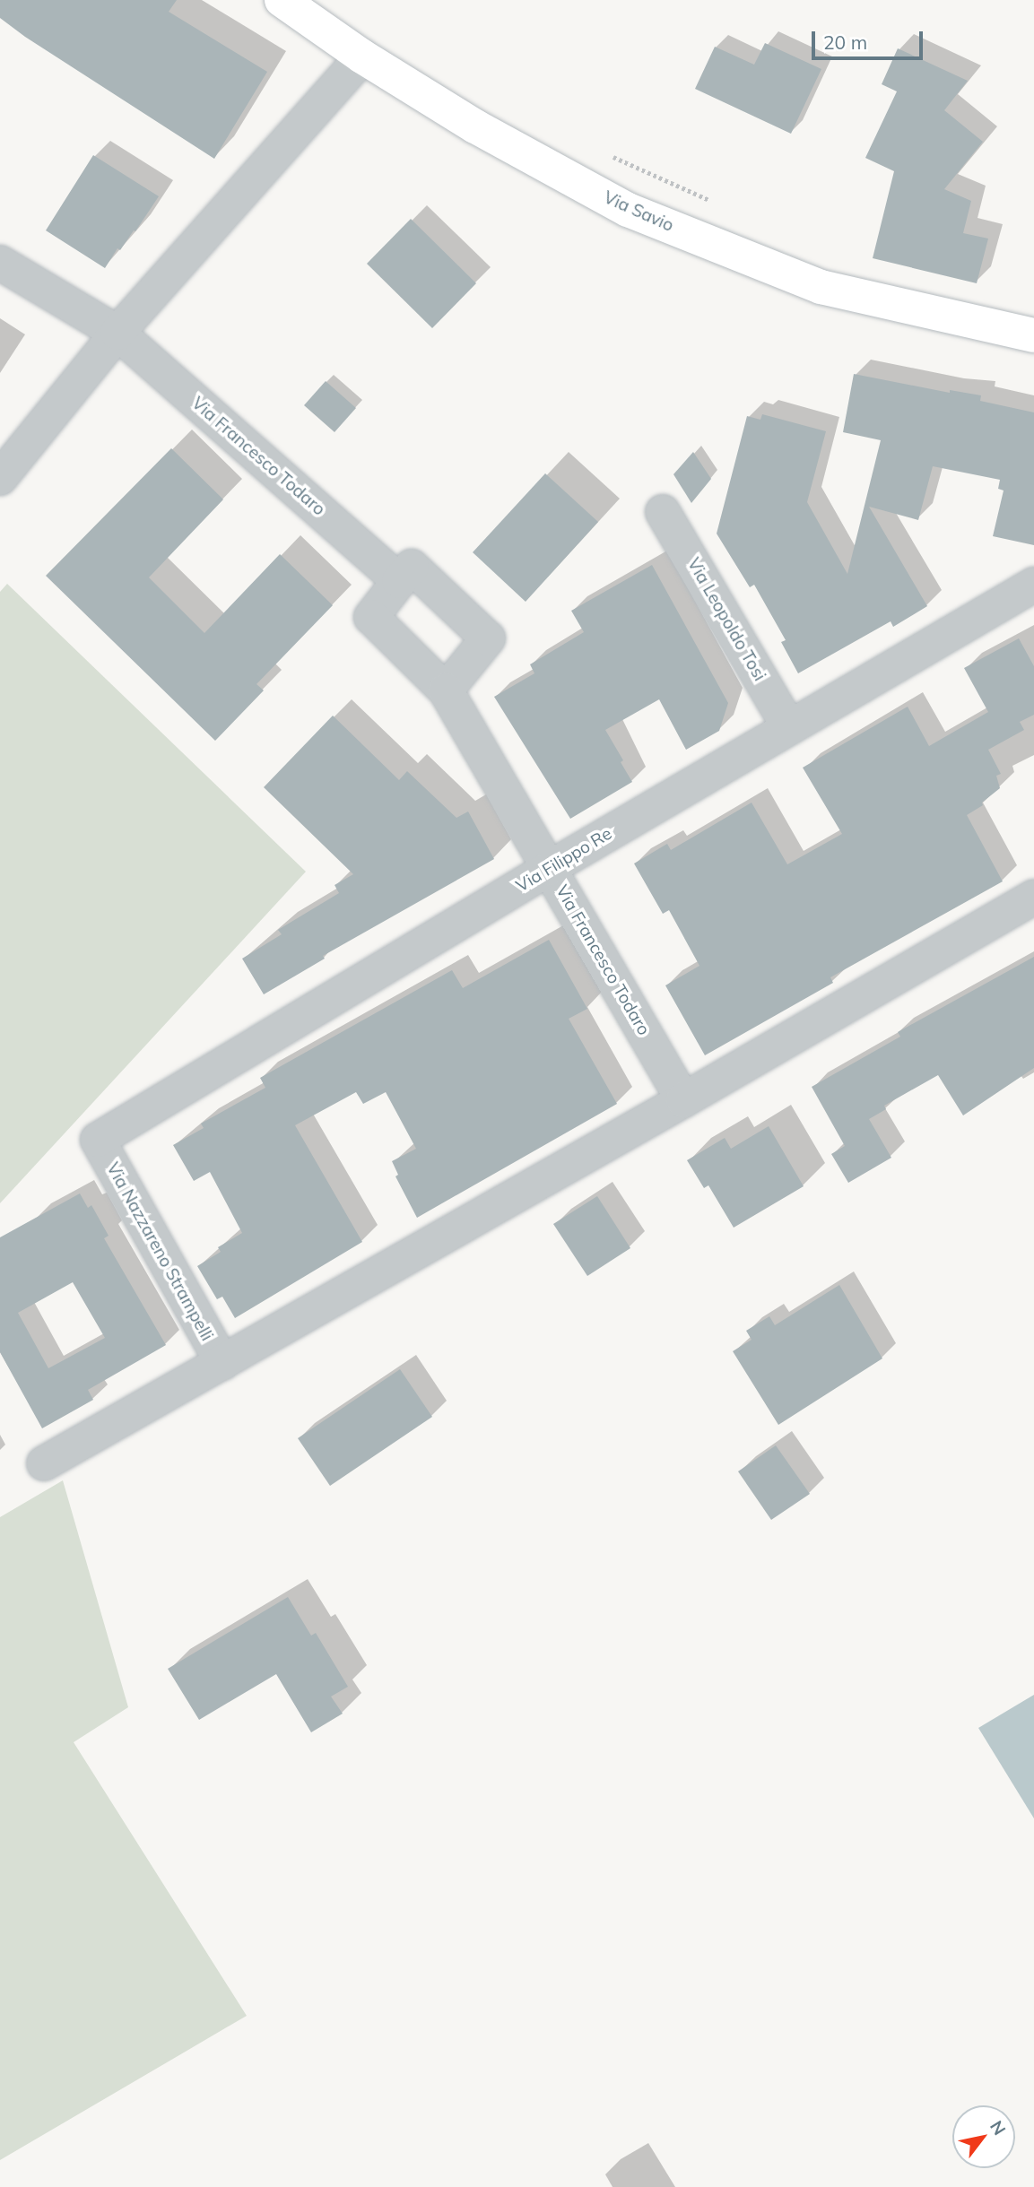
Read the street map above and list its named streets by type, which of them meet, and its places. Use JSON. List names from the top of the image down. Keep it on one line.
{"streets":{"street":["Via Savio","Via Francesco Todaro","Via Leopoldo Tosi","Via Filippo Re","Via Nazzareno Strampelli"]},"crossings":[["Via Francesco Todaro","Via Filippo Re"],["Via Leopoldo Tosi","Via Filippo Re"],["Via Filippo Re","Via Nazzareno Strampelli"]],"scale_bar":"20 m","north":"top right"}
